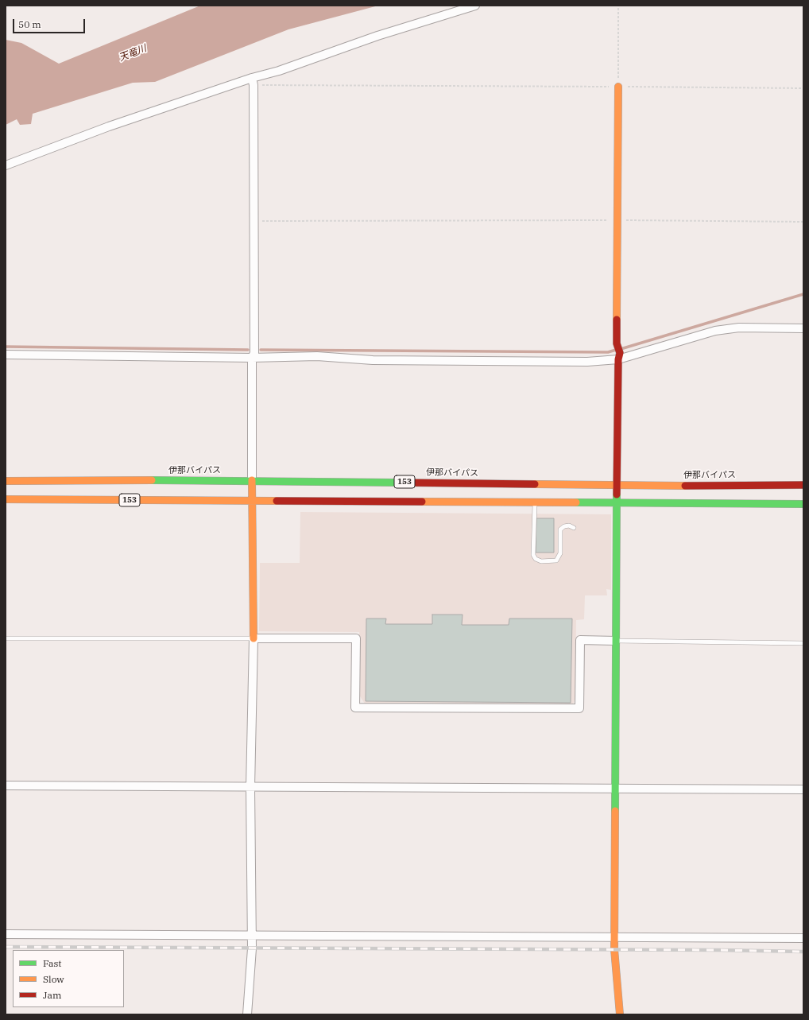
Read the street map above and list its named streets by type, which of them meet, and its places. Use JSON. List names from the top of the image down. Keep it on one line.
{"streets":{"main road":["伊那バイパス","153"]},"water":["天竜川"],"legend":["Fast","Slow","Jam"],"scale_bar":"50 m"}
